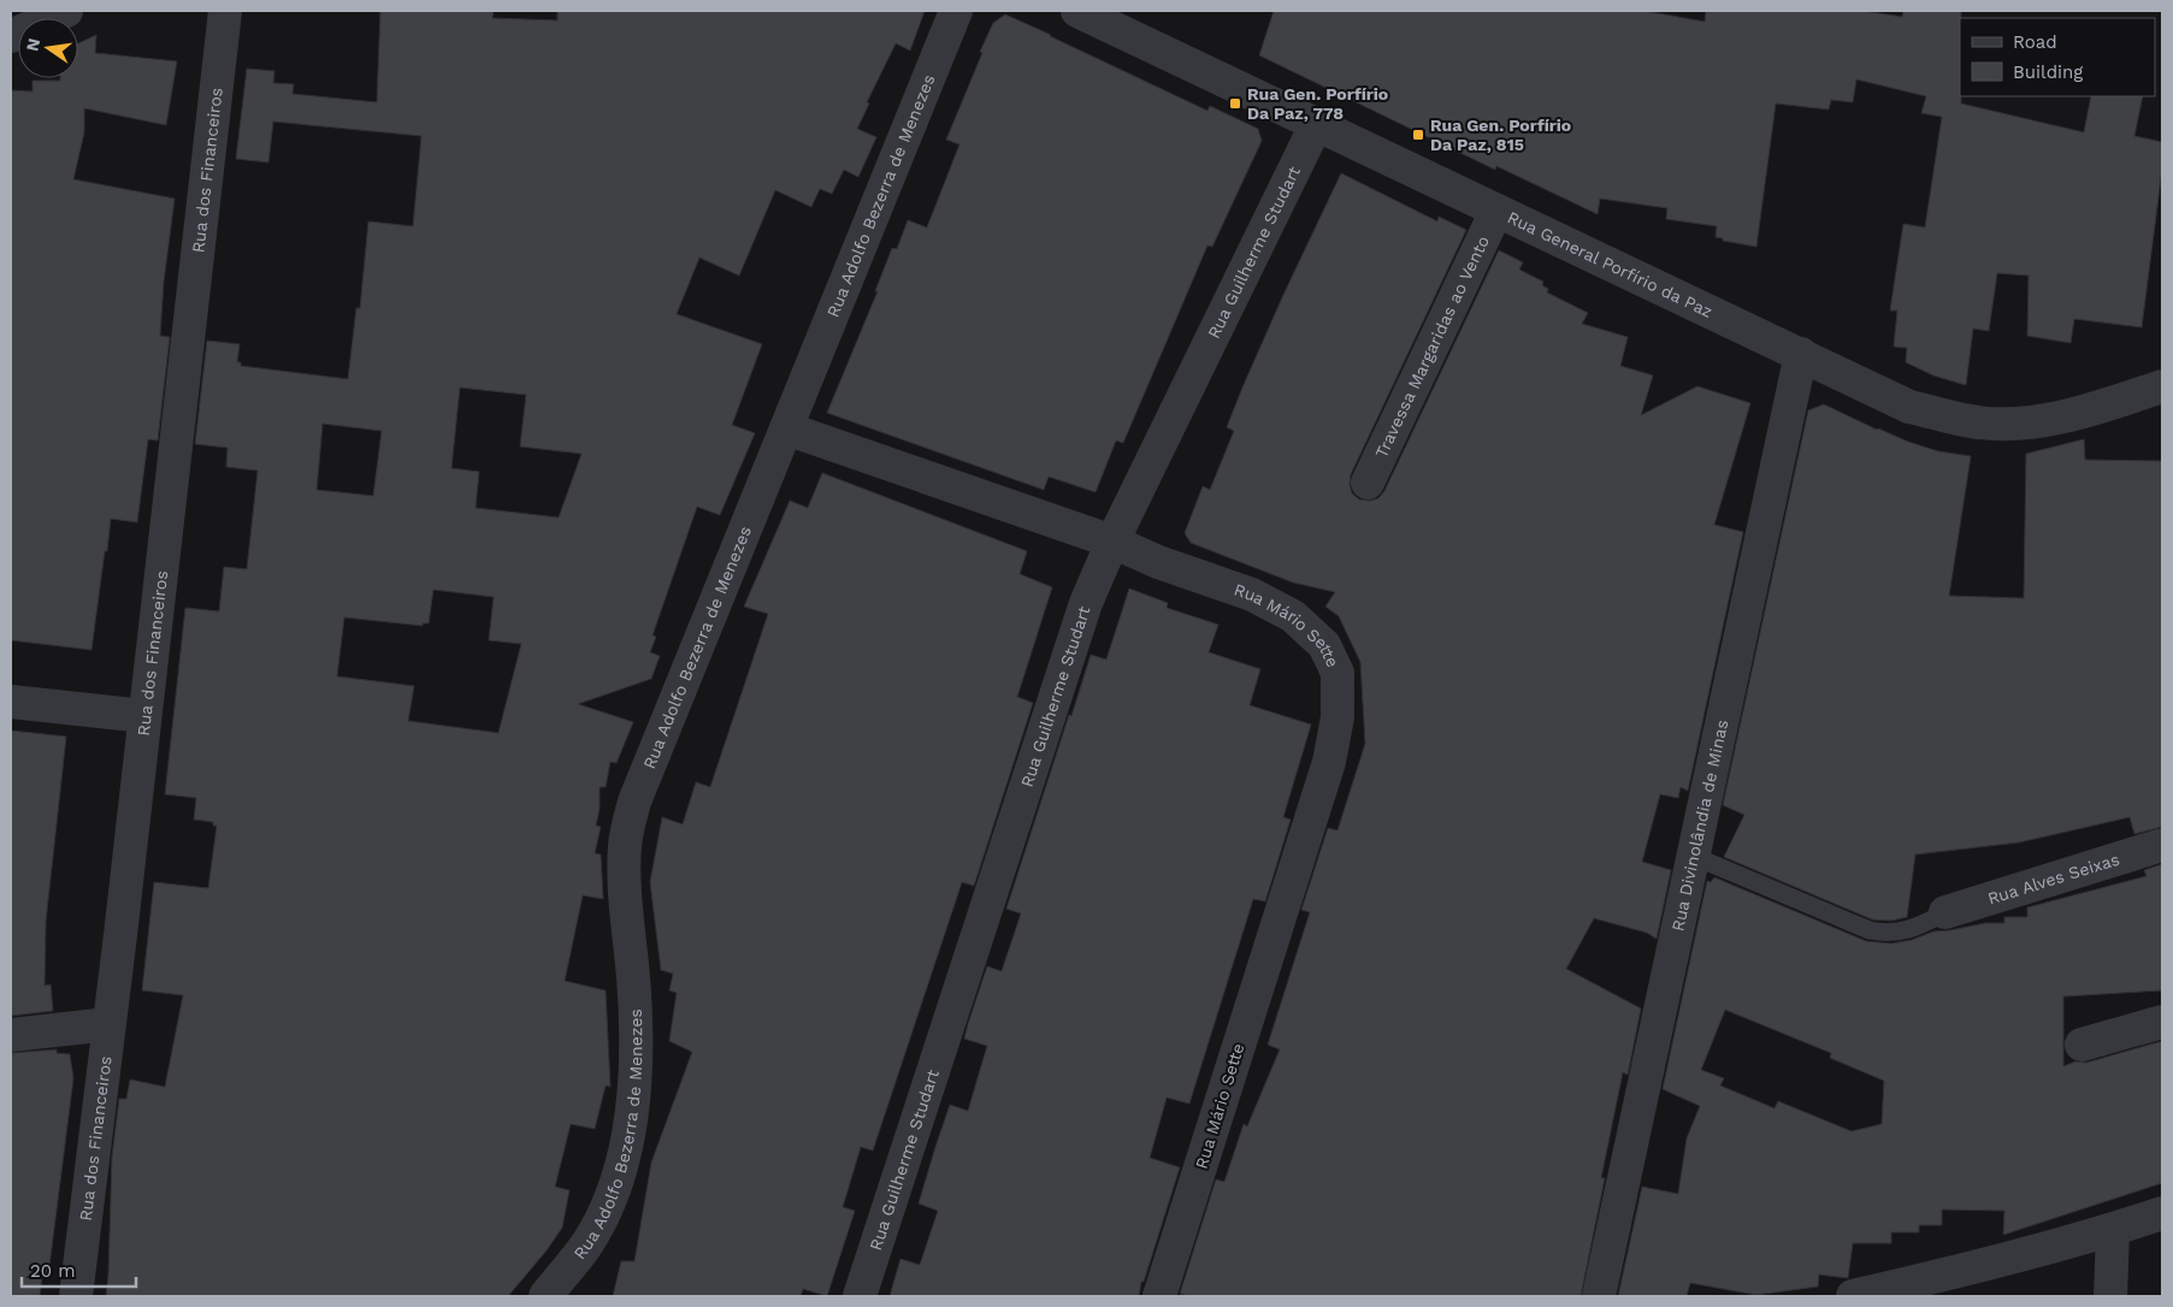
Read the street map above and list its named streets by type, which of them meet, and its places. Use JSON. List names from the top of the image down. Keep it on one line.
{"streets":{"street":["Rua dos Financeiros","Rua Adolfo Bezerra de Menezes","Rua Guilherme Studart","Rua General Porfírio da Paz","Travessa Margaridas ao Vento","Rua Mário Sette","Rua Divinolândia de Minas","Rua Alves Seixas"]},"crossings":[["Rua Adolfo Bezerra de Menezes","Rua Mário Sette"],["Rua Guilherme Studart","Rua General Porfírio da Paz"],["Rua Guilherme Studart","Rua Mário Sette"],["Rua General Porfírio da Paz","Travessa Margaridas ao Vento"],["Rua General Porfírio da Paz","Rua Divinolândia de Minas"]],"places":{"transit":["Rua Gen. Porfírio Da Paz, 778","Rua Gen. Porfírio Da Paz, 815"]},"legend":["Road","Building"],"scale_bar":"20 m","north":"left"}
